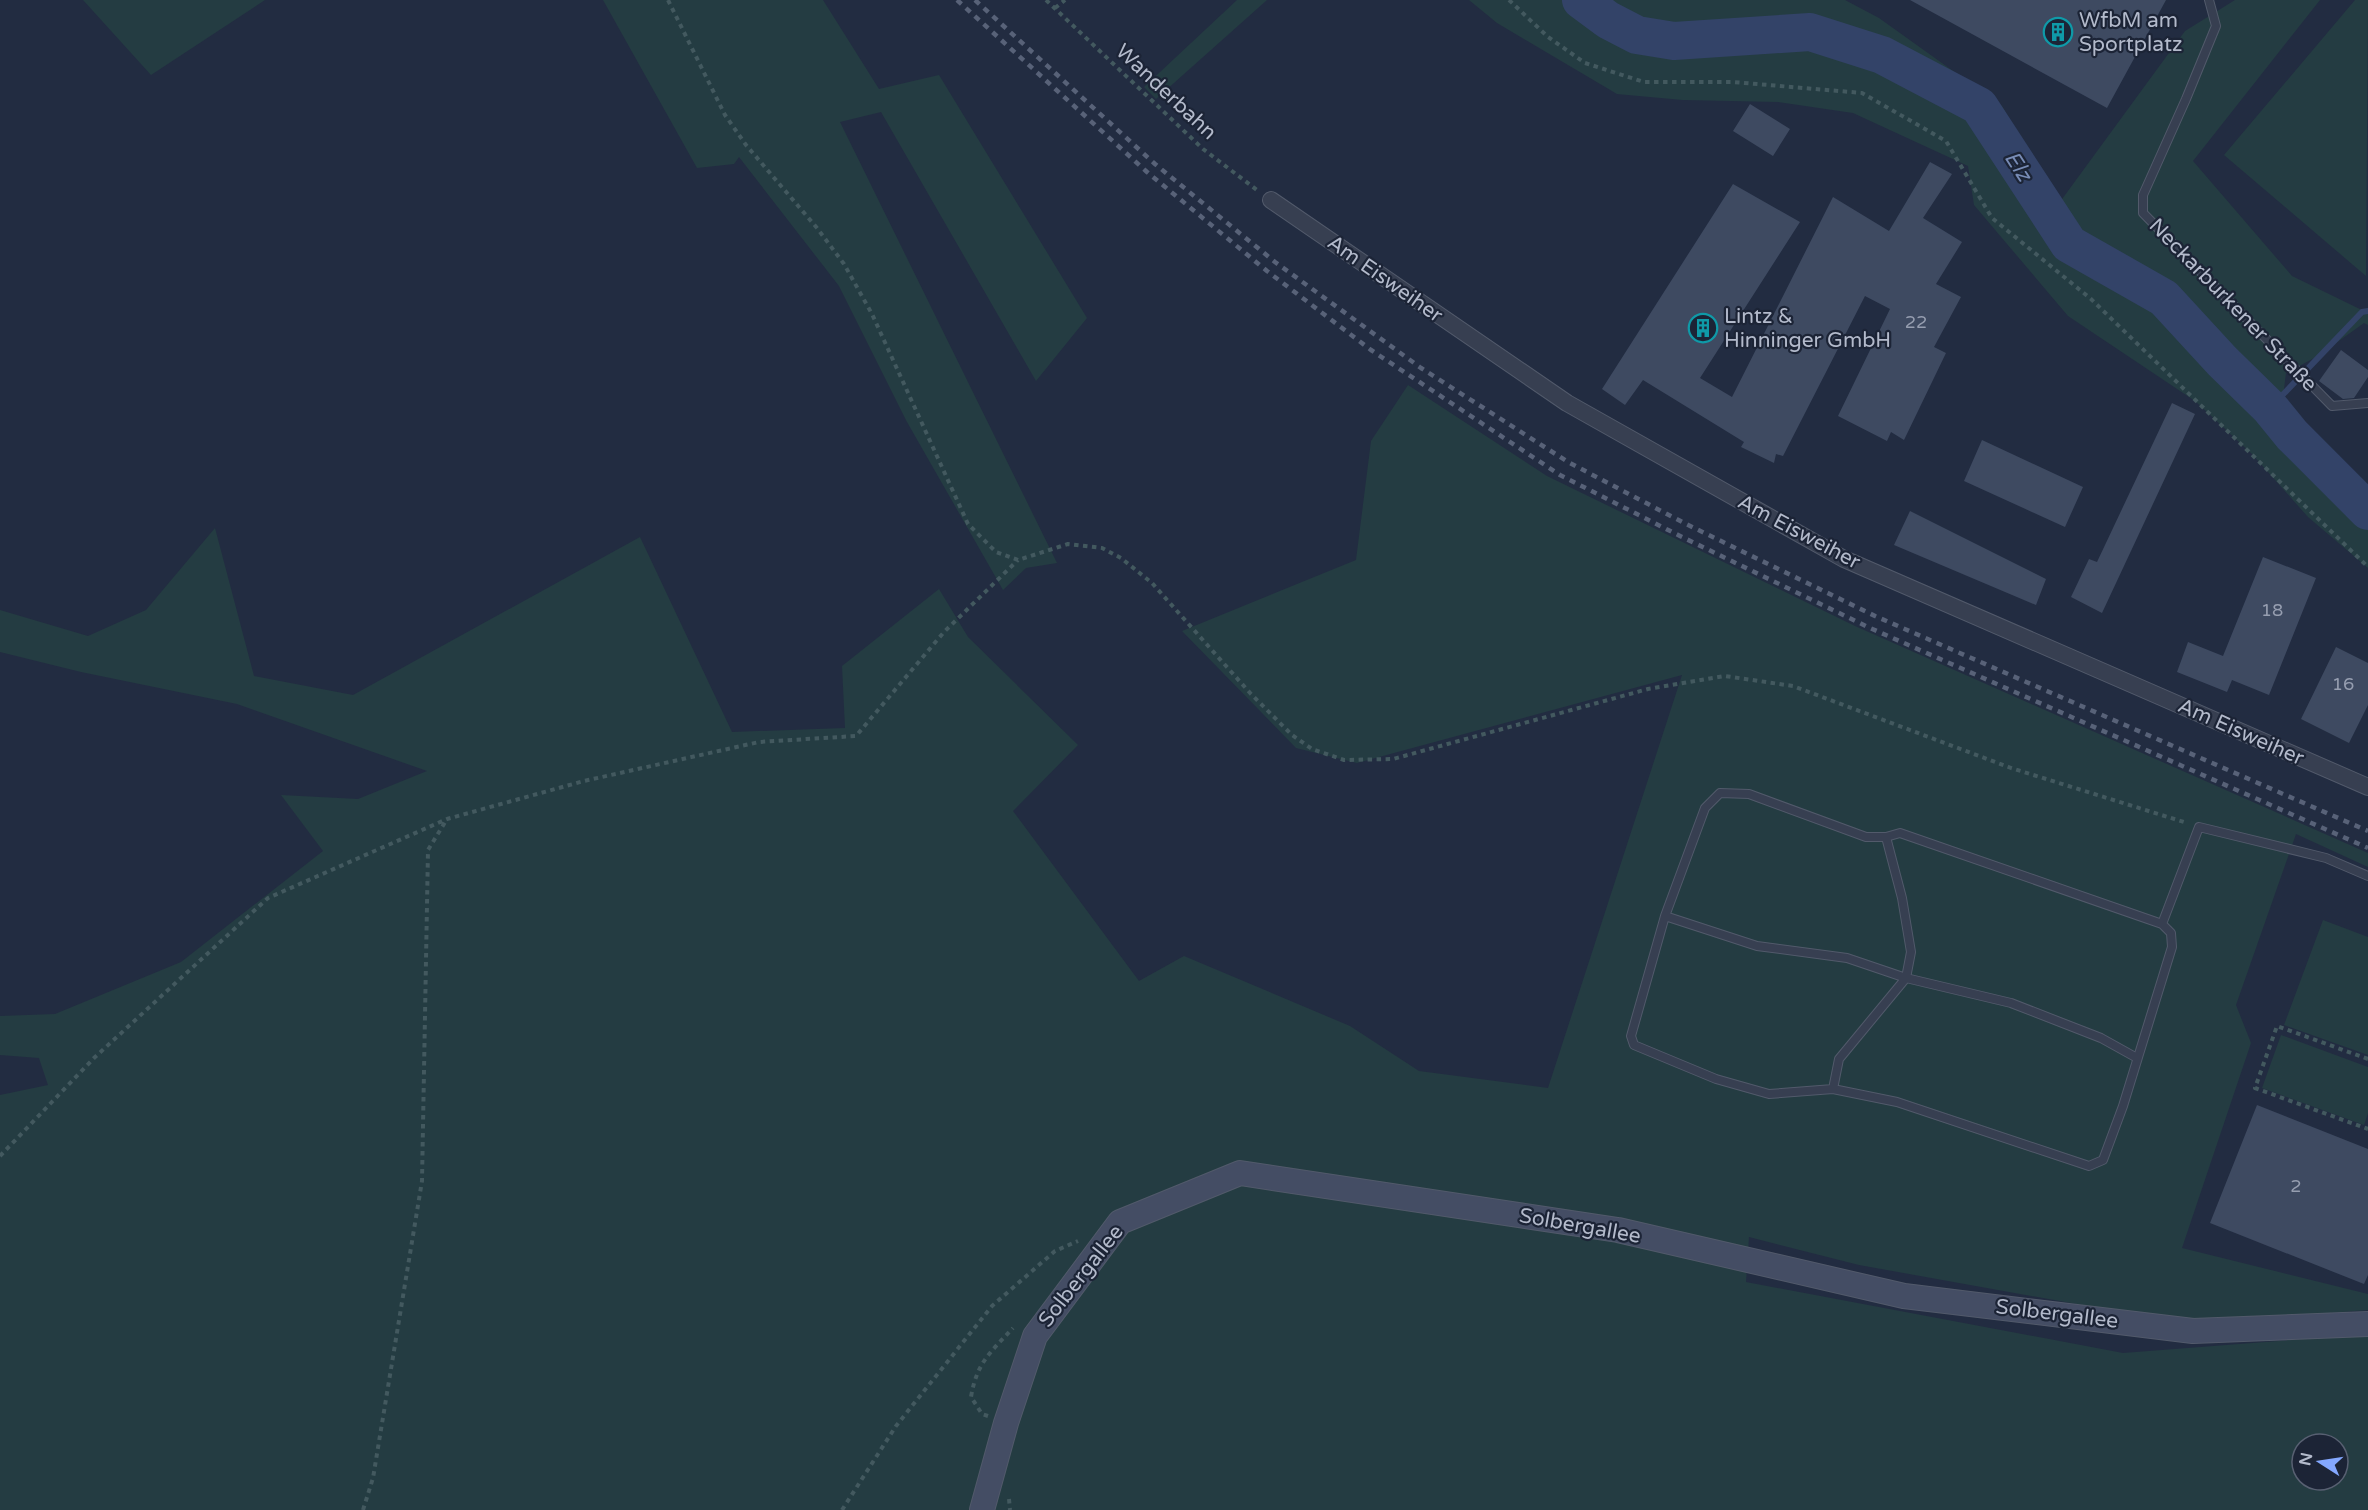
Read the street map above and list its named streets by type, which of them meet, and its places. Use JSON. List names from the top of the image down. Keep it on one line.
{"streets":{"street":["Am Eisweiher","Solbergallee"],"lane":["Neckarburkener Straße"],"path":["Wanderbahn"]},"crossings":[["Wanderbahn","Am Eisweiher"]],"water":["Elz"],"places":{"building":["WfbM am Sportplatz","Lintz & Hinninger GmbH"]},"house_numbers":["22","18","16","2"],"north":"left"}
